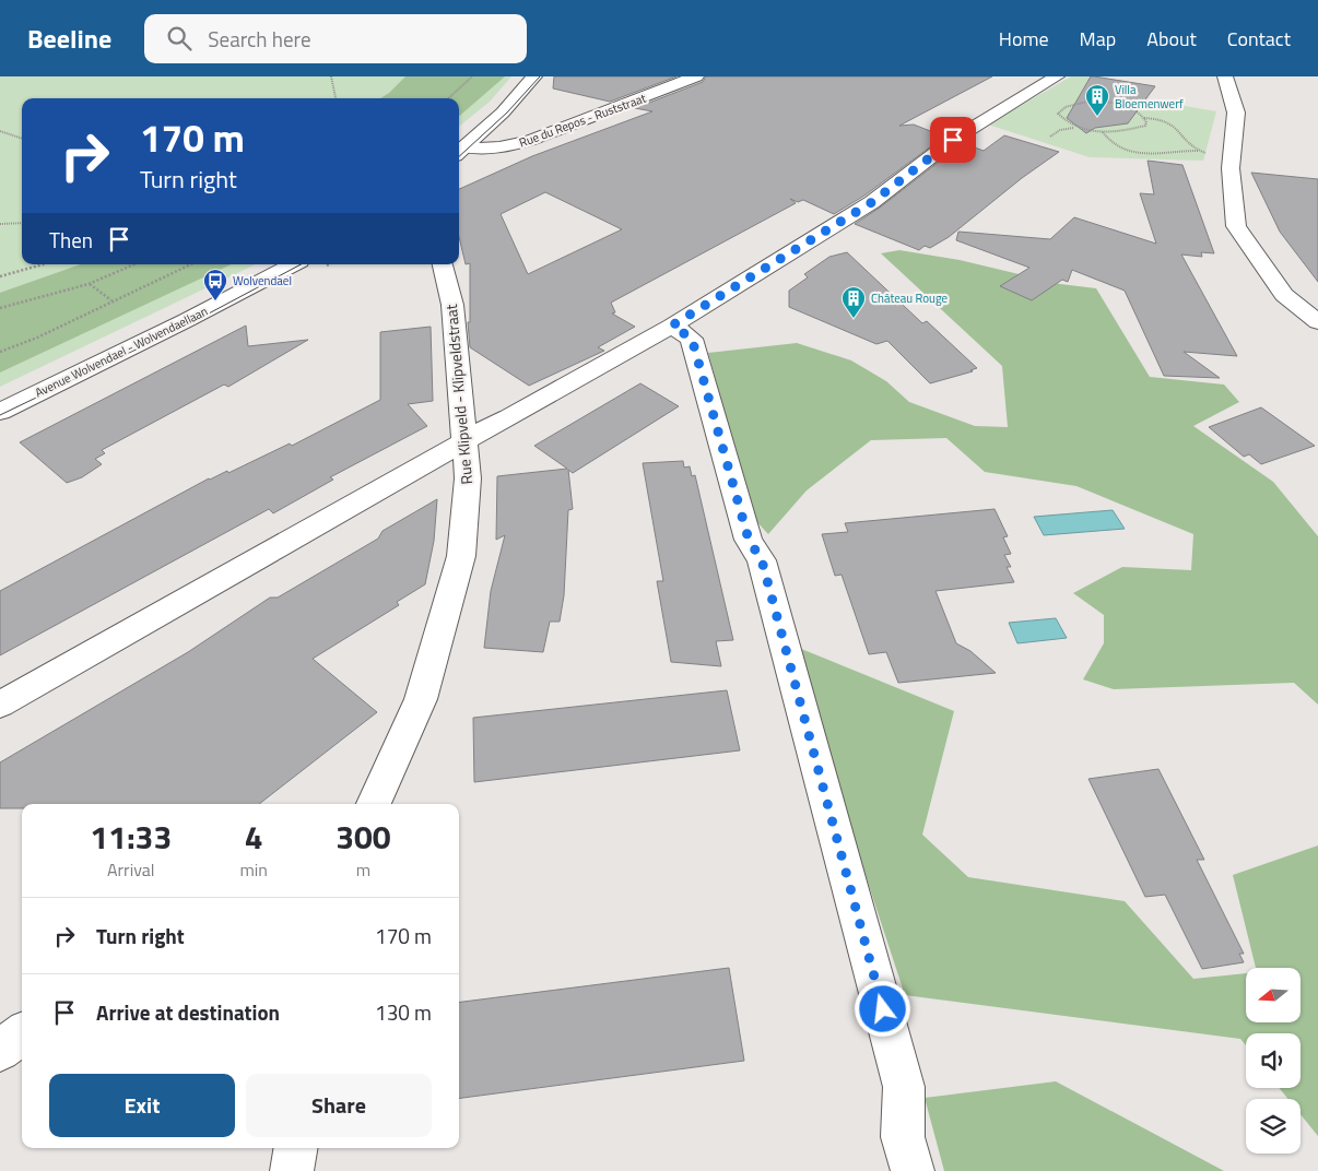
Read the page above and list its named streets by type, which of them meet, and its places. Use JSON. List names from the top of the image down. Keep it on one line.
{"streets":{"street":["Rue du Repos - Ruststraat","Avenue Wolvendael - Wolvendaellaan","Rue Klipveld - Klipveldstraat"]},"places":{"building":["Villa Bloemenwerf","Château Rouge"],"bus stop":["Wolvendael"]},"north":"left","page":{"header":"Beeline","search":"Search here","nav":["Home","Map","About","Contact"],"turn":["170 m","Turn right"],"then":"Then","eta":["11:33","Arrival","4","min","300","m"],"list":[{"name":"Turn right","value":"170 m"},{"name":"Arrive at destination","value":"130 m"}],"buttons":["Exit","Share"]}}
